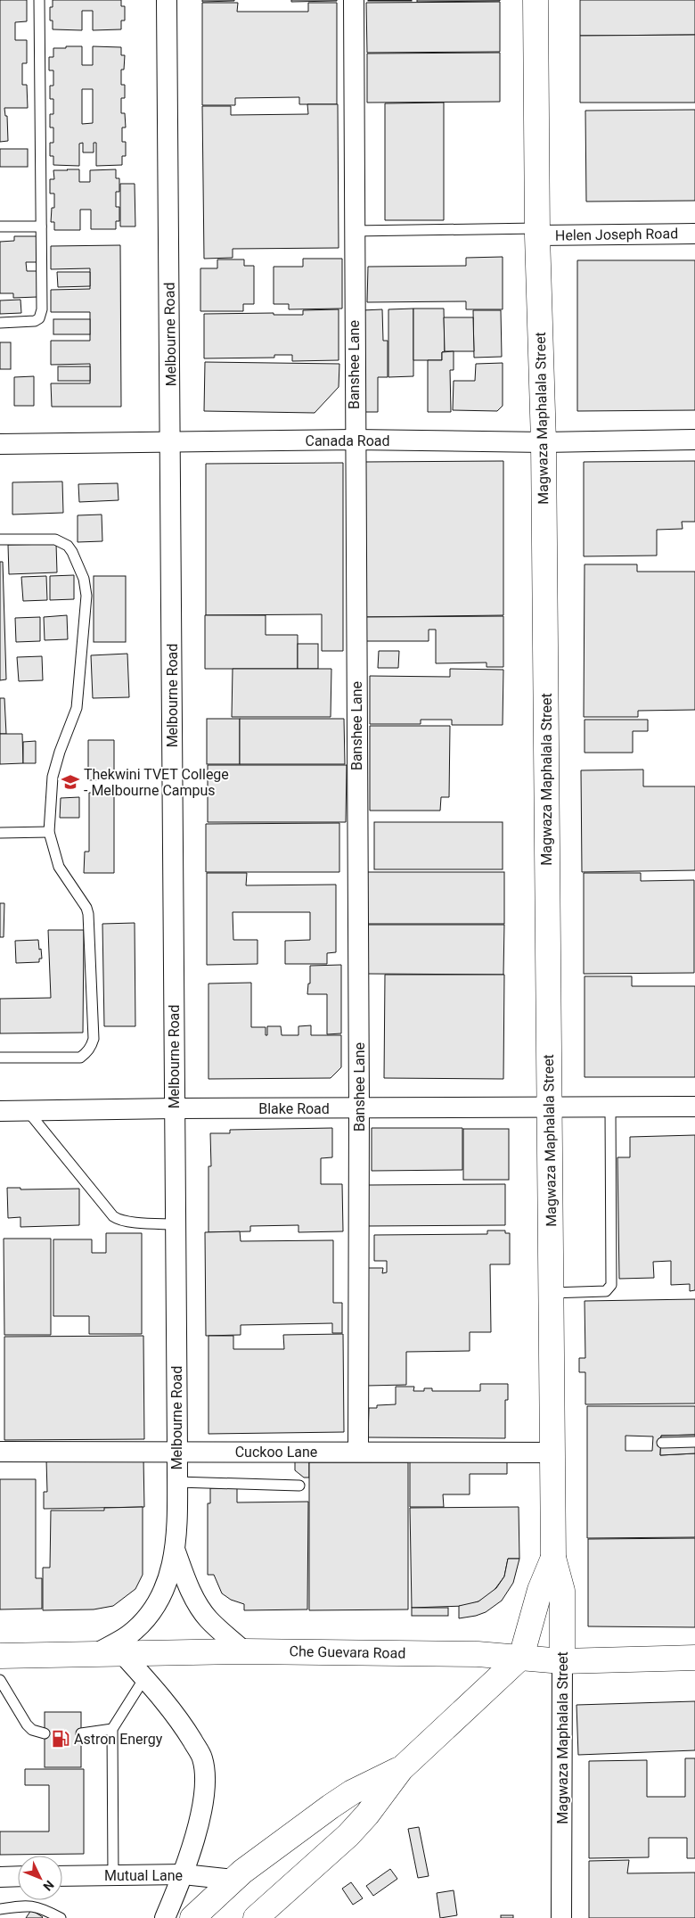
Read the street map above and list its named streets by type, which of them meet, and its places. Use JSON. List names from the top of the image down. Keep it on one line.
{"streets":{"main road":["Magwaza Maphalala Street","Che Guevara Road"],"street":["Helen Joseph Road","Melbourne Road","Banshee Lane","Canada Road","Blake Road","Cuckoo Lane","Mutual Lane"]},"crossings":[["Helen Joseph Road","Magwaza Maphalala Street"],["Melbourne Road","Canada Road"],["Melbourne Road","Blake Road"],["Melbourne Road","Cuckoo Lane"],["Melbourne Road","Che Guevara Road"],["Banshee Lane","Canada Road"],["Banshee Lane","Blake Road"],["Banshee Lane","Cuckoo Lane"],["Magwaza Maphalala Street","Canada Road"],["Magwaza Maphalala Street","Blake Road"],["Magwaza Maphalala Street","Cuckoo Lane"],["Magwaza Maphalala Street","Che Guevara Road"]],"places":{"school or university":["Thekwini TVET College - Melbourne Campus"],"fuel station":["Astron Energy"]},"north":"bottom right"}
